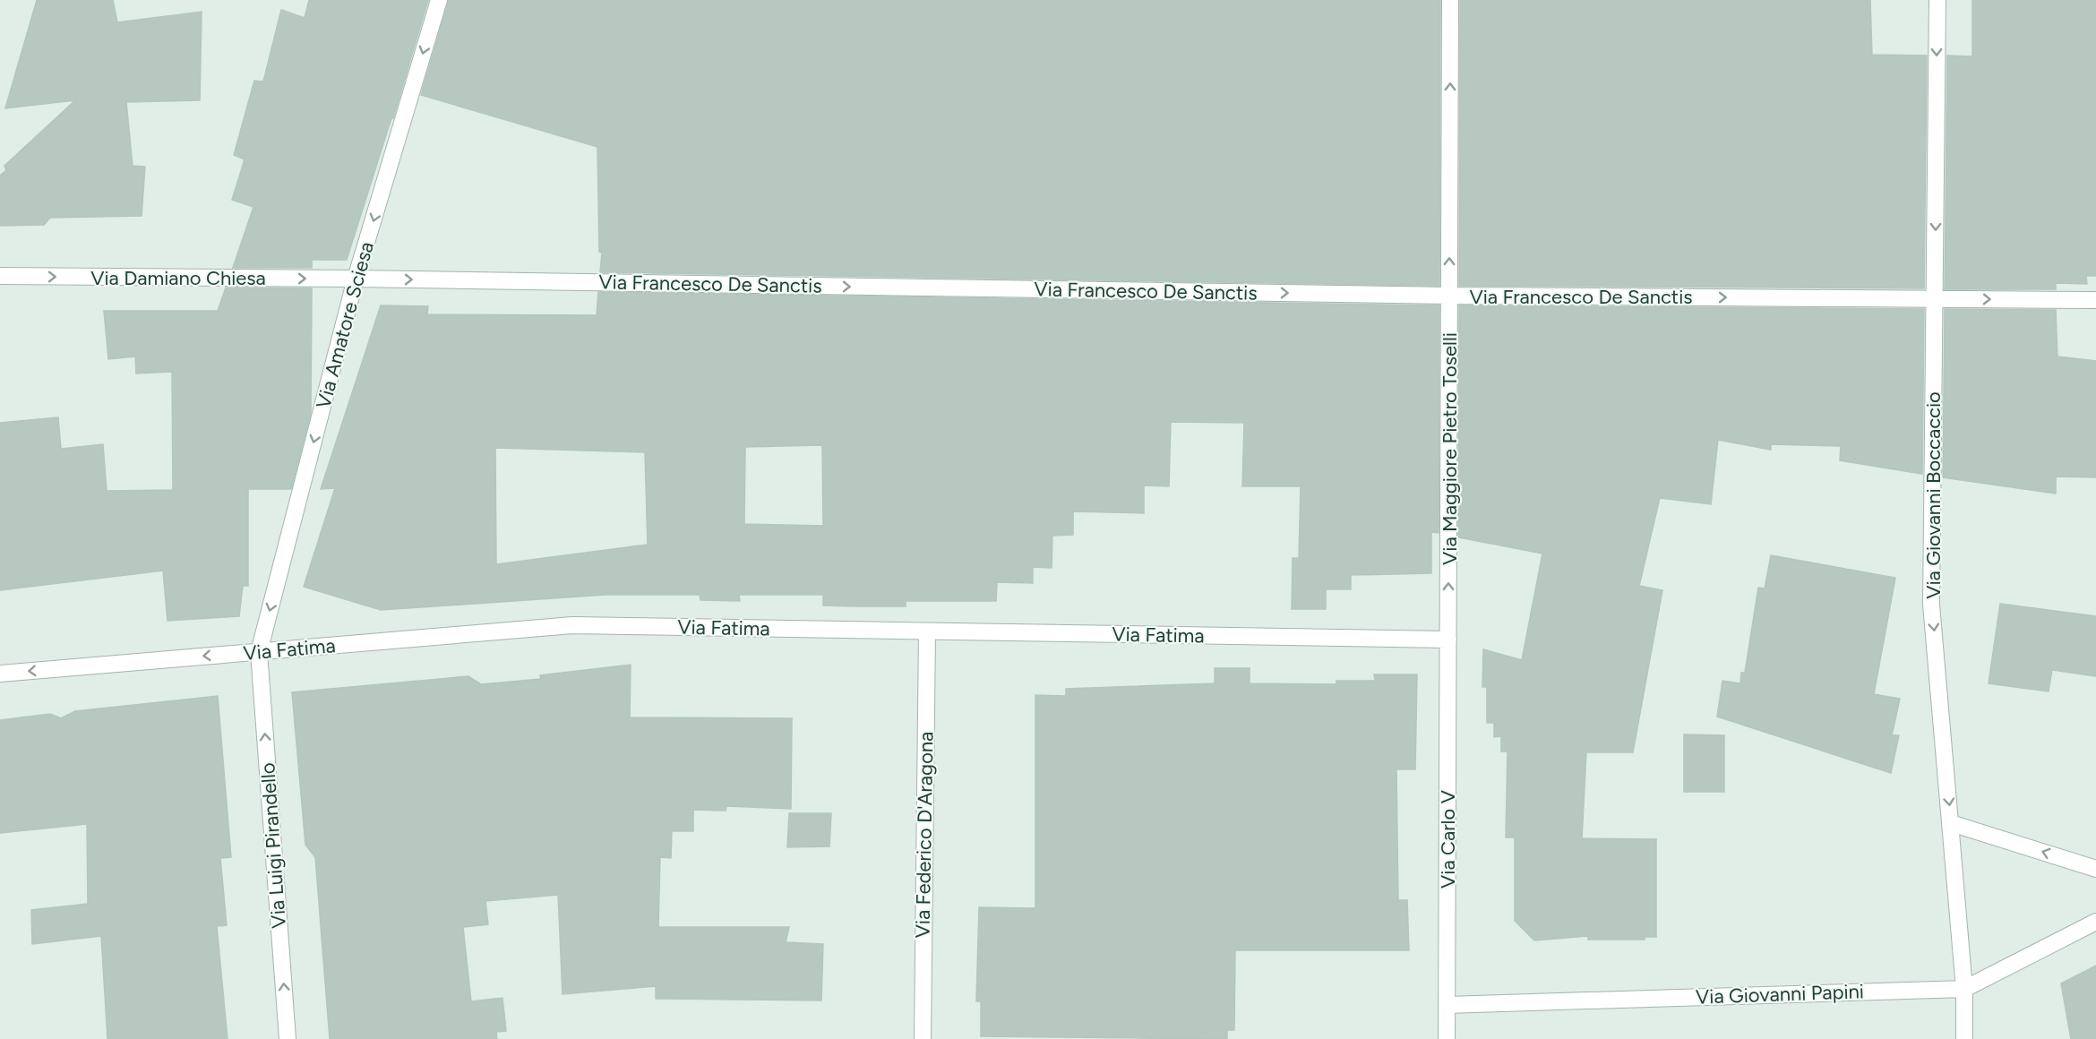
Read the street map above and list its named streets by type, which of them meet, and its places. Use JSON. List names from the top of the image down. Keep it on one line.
{"streets":{"street":["Via Damiano Chiesa","Via Francesco De Sanctis","Via Amatore Sciesa","Via Maggiore Pietro Toselli","Via Giovanni Boccaccio","Via Fatima","Via Federico D'Aragona","Via Carlo V","Via Luigi Pirandello","Via Giovanni Papini"]},"crossings":[["Via Damiano Chiesa","Via Francesco De Sanctis"],["Via Damiano Chiesa","Via Amatore Sciesa"],["Via Francesco De Sanctis","Via Amatore Sciesa"],["Via Francesco De Sanctis","Via Maggiore Pietro Toselli"],["Via Francesco De Sanctis","Via Giovanni Boccaccio"],["Via Amatore Sciesa","Via Fatima"],["Via Amatore Sciesa","Via Luigi Pirandello"],["Via Maggiore Pietro Toselli","Via Fatima"],["Via Maggiore Pietro Toselli","Via Carlo V"],["Via Giovanni Boccaccio","Via Giovanni Papini"],["Via Fatima","Via Federico D'Aragona"],["Via Fatima","Via Carlo V"],["Via Fatima","Via Luigi Pirandello"],["Via Carlo V","Via Giovanni Papini"]],"one_way":["Via Damiano Chiesa","Via Francesco De Sanctis","Via Amatore Sciesa","Via Maggiore Pietro Toselli","Via Giovanni Boccaccio","Via Luigi Pirandello"]}
